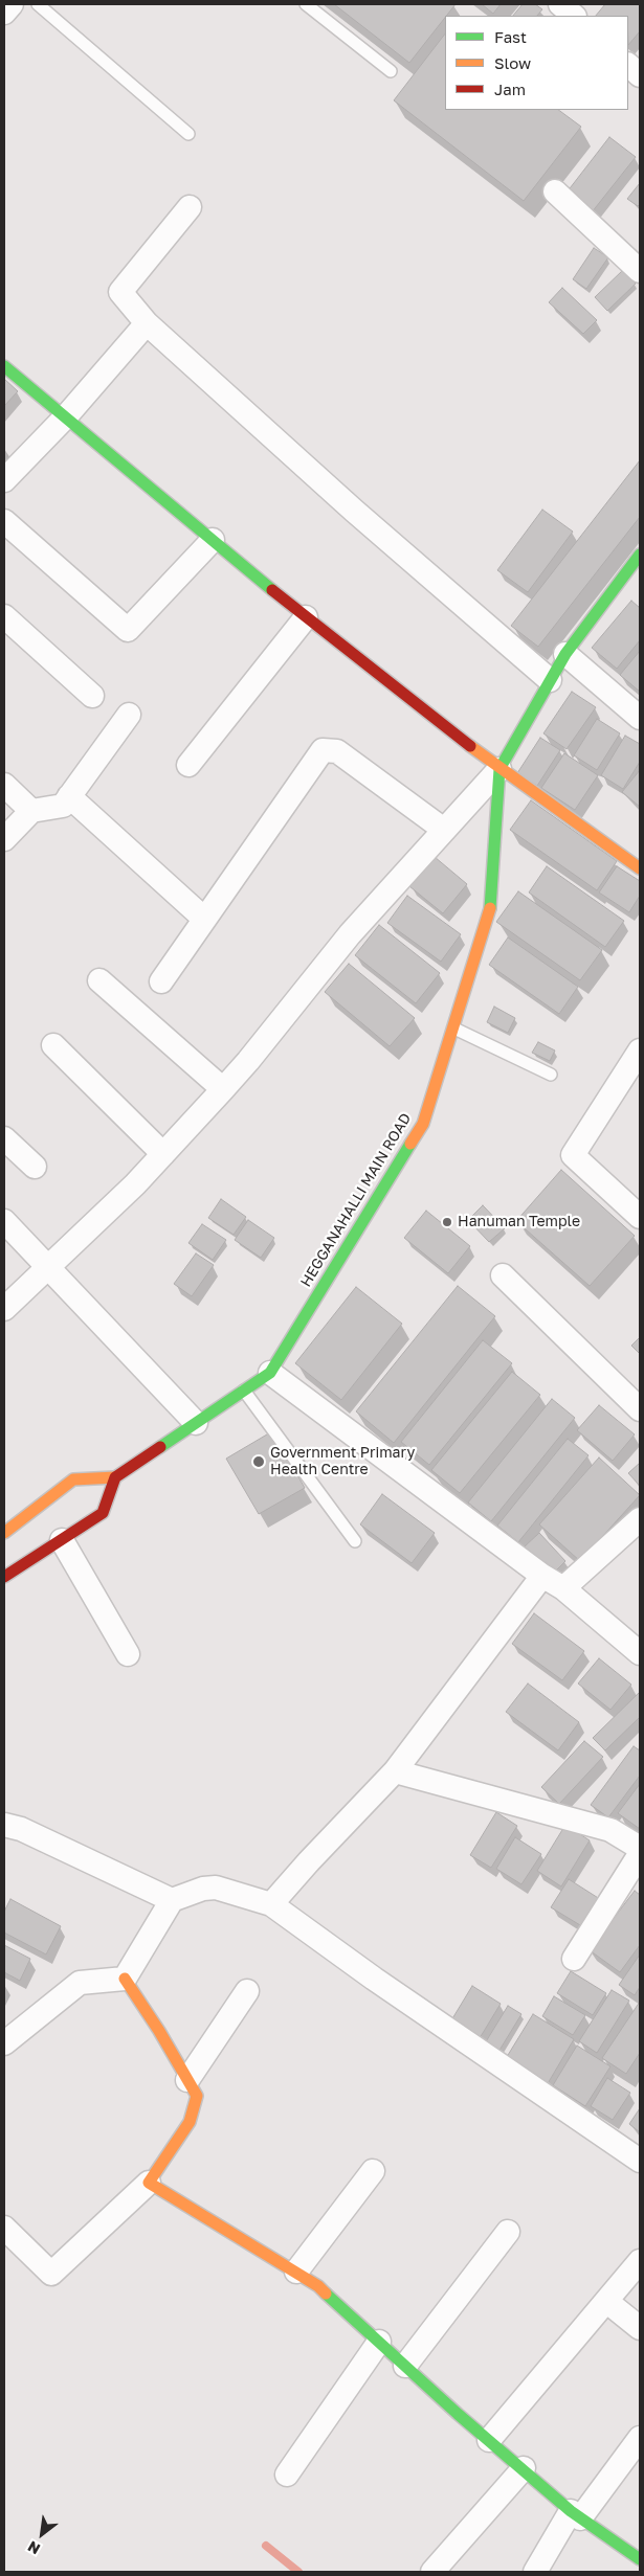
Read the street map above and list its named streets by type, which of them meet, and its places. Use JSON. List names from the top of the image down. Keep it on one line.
{"streets":{"street":["HEGGANAHALLI MAIN ROAD"]},"places":["Hanuman Temple","Government Primary Health Centre"],"legend":["Fast","Slow","Jam"],"north":"bottom left"}
